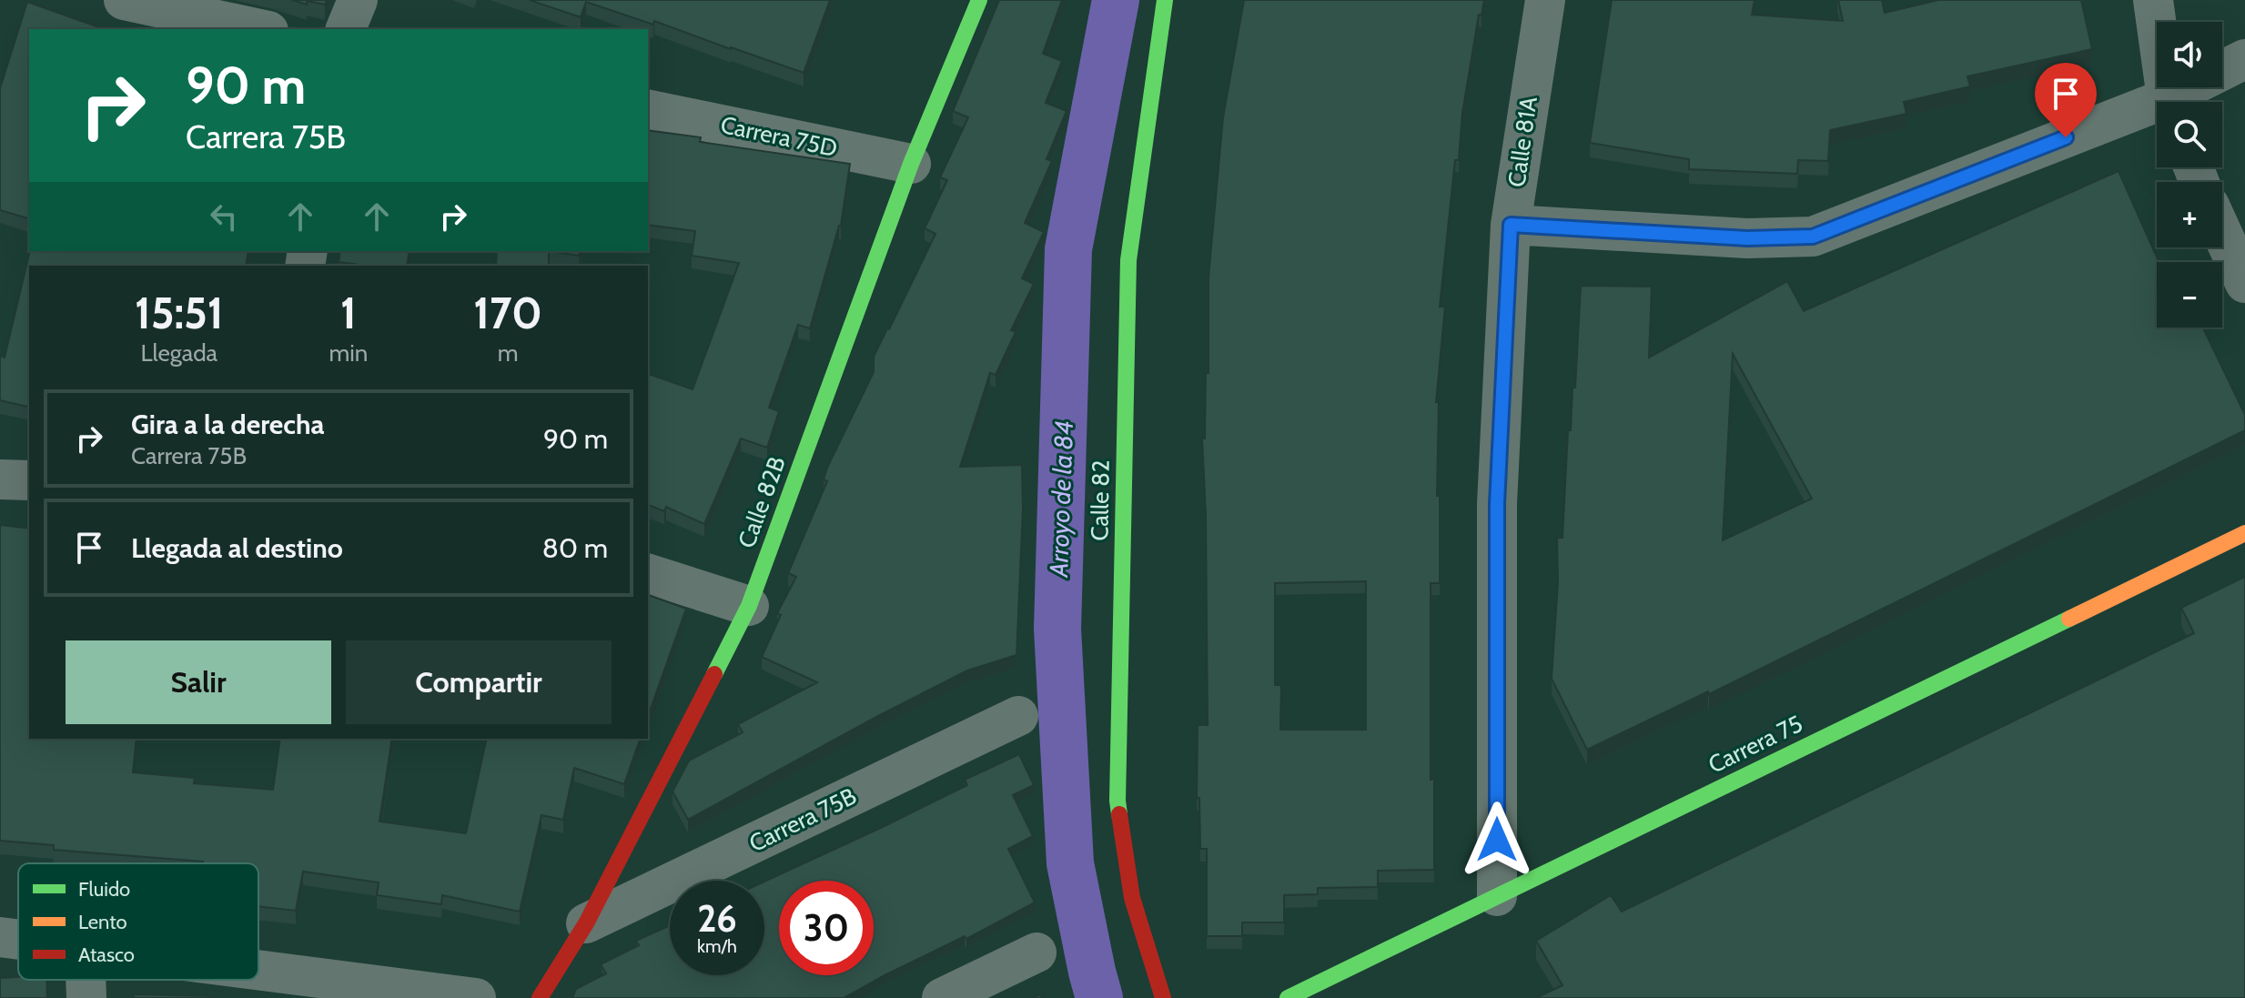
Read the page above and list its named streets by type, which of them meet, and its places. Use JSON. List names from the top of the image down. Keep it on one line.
{"streets":{"street":["Carrera 75D","Calle 81A","Calle 82","Calle 82B","Carrera 75","Carrera 75B"]},"crossings":[["Carrera 75D","Calle 82B"],["Calle 81A","Carrera 75"],["Calle 82B","Carrera 75B"]],"water":["Arroyo de la 84"],"legend":["Fluido","Lento","Atasco"],"page":{"map_buttons":["+","−"],"turn":["90 m","Carrera 75B"],"eta":["15:51","Llegada","1","min","170","m"],"list":[{"name":"Gira a la derecha","note":"Carrera 75B","value":"90 m"},{"name":"Llegada al destino","value":"80 m"}],"buttons":["Salir","Compartir"],"speed":"26 km/h","limit":"30"}}
